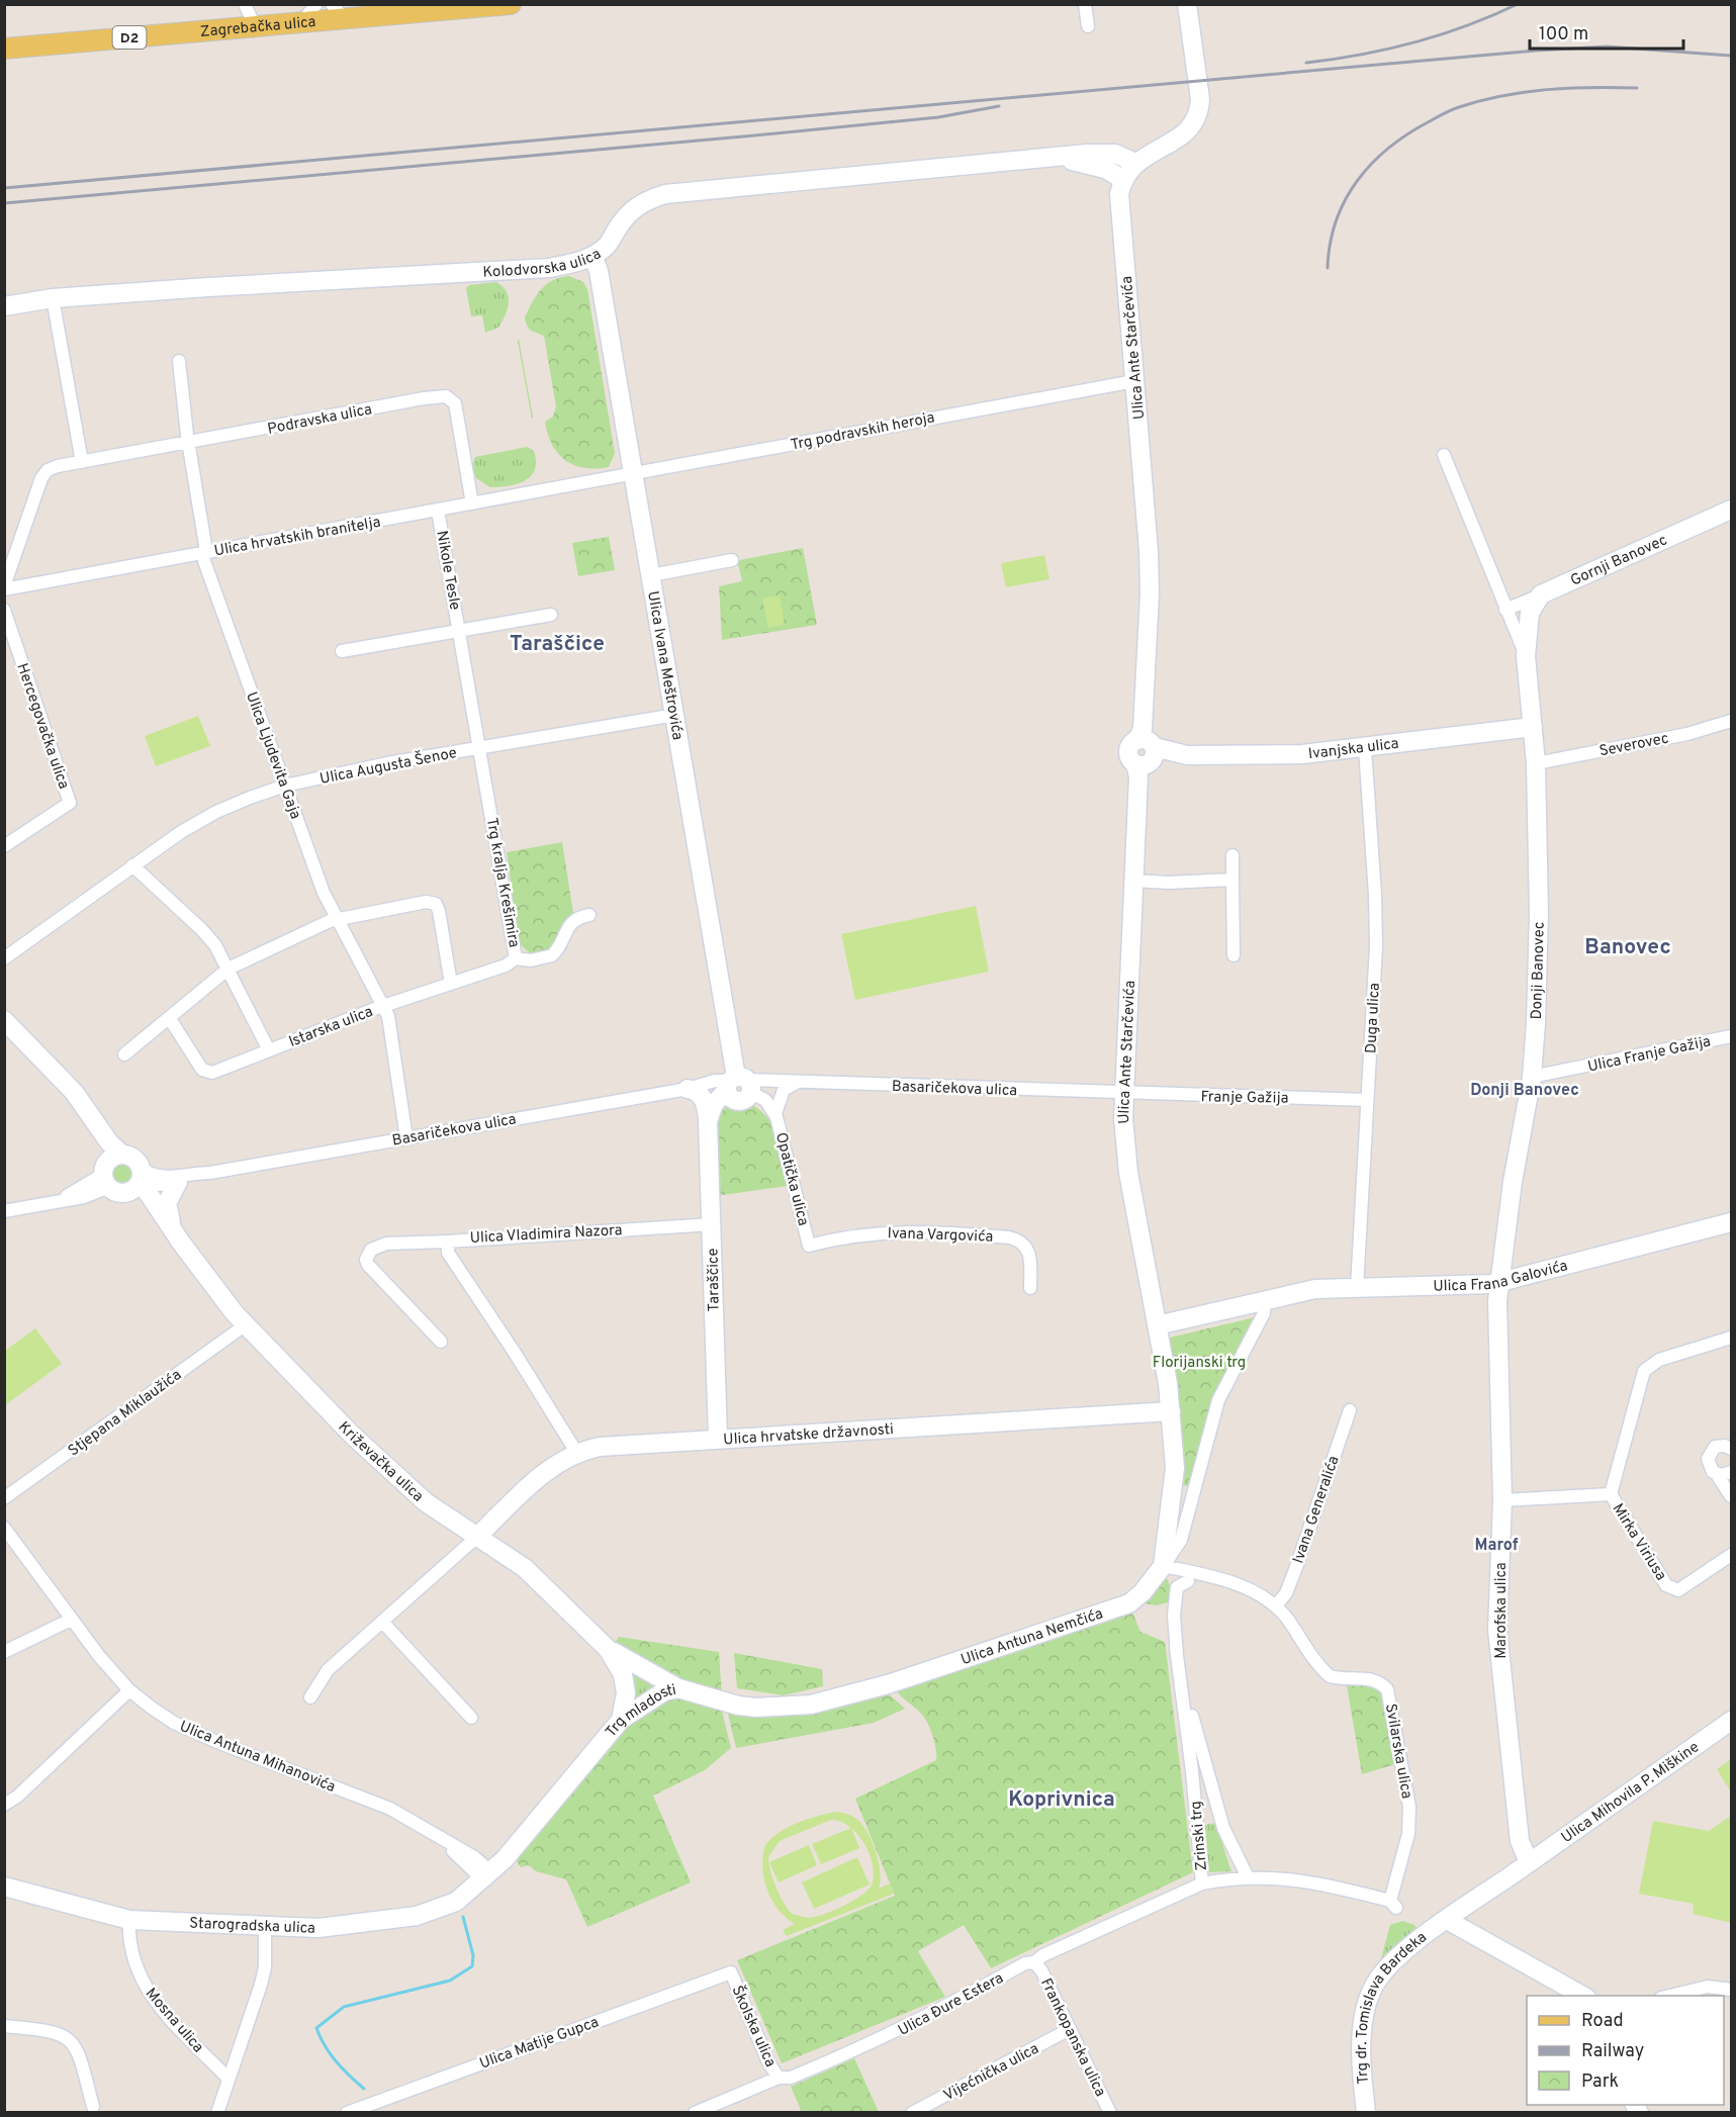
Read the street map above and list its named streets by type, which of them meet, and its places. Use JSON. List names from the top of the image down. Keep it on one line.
{"streets":{"main road":["Zagrebačka ulica","D2","Kolodvorska ulica","Ulica Ante Starčevića","Gornji Banovec","Ulica Ivana Meštrovića","Ivanjska ulica","Donji Banovec","Ulica Frana Galovića","Taraščice","Ulica hrvatske državnosti","Križevačka ulica","Marofska ulica","Ulica Antuna Nemčića","Trg mladosti","Ulica Mihovila P. Miškine","Starogradska ulica","Trg dr. Tomislava Bardeka"],"street":["Podravska ulica","Trg podravskih heroja","Ulica hrvatskih branitelja","Nikole Tesle","Hercegovačka ulica","Severovec","Ulica Ljudevita Gaja","Ulica Augusta Šenoe","Trg kralja Krešimira","Duga ulica","Istarska ulica","Ulica Franje Gažija","Basaričekova ulica","Franje Gažija","Opatička ulica","Ulica Vladimira Nazora","Ivana Vargovića","Stjepana Miklaužića","Ivana Generalića","Mirka Viriusa","Svilarska ulica","Ulica Antuna Mihanovića","Zrinski trg","Ulica Đure Estera","Mosna ulica","Školska ulica","Frankopanska ulica","Ulica Matije Gupca","Vijećnička ulica"]},"crossings":[["Kolodvorska ulica","Ulica Ante Starčevića"],["Kolodvorska ulica","Ulica Ivana Meštrovića"],["Ulica Ante Starčevića","Trg podravskih heroja"],["Ulica Ante Starčevića","Ivanjska ulica"],["Ulica Ante Starčevića","Basaričekova ulica"],["Ulica Ante Starčevića","Franje Gažija"],["Podravska ulica","Ulica hrvatskih branitelja"],["Podravska ulica","Ulica Ljudevita Gaja"],["Trg podravskih heroja","Ulica hrvatskih branitelja"],["Trg podravskih heroja","Ulica Ivana Meštrovića"],["Ulica hrvatskih branitelja","Nikole Tesle"],["Ulica hrvatskih branitelja","Ulica Ljudevita Gaja"],["Gornji Banovec","Donji Banovec"],["Nikole Tesle","Ulica Augusta Šenoe"],["Nikole Tesle","Trg kralja Krešimira"],["Ulica Ivana Meštrovića","Ulica Augusta Šenoe"],["Ulica Ivana Meštrovića","Basaričekova ulica"],["Ulica Ivana Meštrovića","Opatička ulica"],["Severovec","Donji Banovec"],["Ivanjska ulica","Donji Banovec"],["Ivanjska ulica","Duga ulica"],["Ulica Ljudevita Gaja","Ulica Augusta Šenoe"],["Ulica Ljudevita Gaja","Istarska ulica"],["Ulica Ljudevita Gaja","Basaričekova ulica"],["Ulica Augusta Šenoe","Trg kralja Krešimira"],["Trg kralja Krešimira","Istarska ulica"],["Donji Banovec","Ulica Franje Gažija"],["Donji Banovec","Ulica Frana Galovića"],["Donji Banovec","Marofska ulica"],["Duga ulica","Franje Gažija"],["Duga ulica","Ulica Frana Galovića"],["Basaričekova ulica","Franje Gažija"],["Basaričekova ulica","Opatička ulica"],["Basaričekova ulica","Križevačka ulica"],["Opatička ulica","Ivana Vargovića"],["Ulica Vladimira Nazora","Taraščice"],["Ulica Vladimira Nazora","Ulica hrvatske državnosti"],["Ulica Frana Galovića","Marofska ulica"],["Taraščice","Ulica hrvatske državnosti"],["Stjepana Miklaužića","Križevačka ulica"],["Ulica hrvatske državnosti","Križevačka ulica"],["Križevačka ulica","Trg mladosti"],["Ivana Generalića","Svilarska ulica"],["Marofska ulica","Ulica Mihovila P. Miškine"],["Ulica Antuna Nemčića","Trg mladosti"],["Ulica Antuna Nemčića","Svilarska ulica"],["Trg mladosti","Ulica Antuna Mihanovića"],["Trg mladosti","Starogradska ulica"],["Svilarska ulica","Zrinski trg"],["Ulica Antuna Mihanovića","Starogradska ulica"],["Ulica Mihovila P. Miškine","Trg dr. Tomislava Bardeka"],["Zrinski trg","Ulica Đure Estera"],["Starogradska ulica","Mosna ulica"],["Ulica Đure Estera","Školska ulica"],["Ulica Đure Estera","Frankopanska ulica"],["Školska ulica","Ulica Matije Gupca"],["Frankopanska ulica","Vijećnička ulica"]],"districts":["Taraščice","Banovec","Donji Banovec","Marof","Koprivnica"],"parks":["Florijanski trg"],"legend":["Road","Railway","Park"],"scale_bar":"100 m"}
